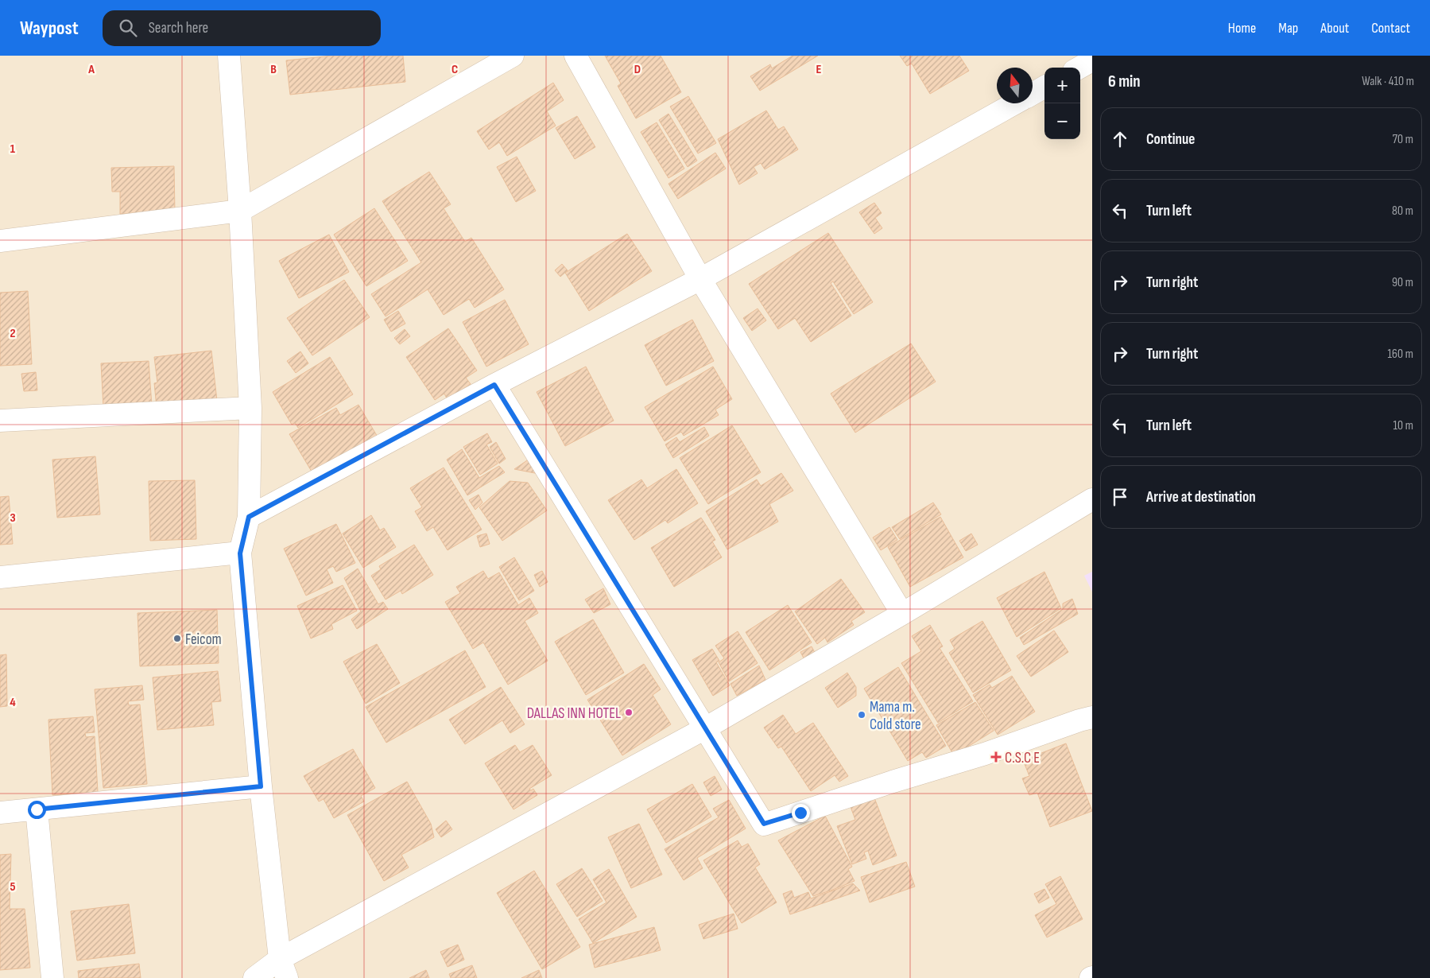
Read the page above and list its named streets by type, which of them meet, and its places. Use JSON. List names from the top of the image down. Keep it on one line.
{"places":{"other":["Feicom","DALLAS INN HOTEL","Mama m. Cold store"],"health":["C.S.C E"]},"north":"top","page":{"header":"Waypost","search":"Search here","nav":["Home","Map","About","Contact"],"heading":["6 min","Walk · 410 m"],"map_buttons":["+","−"],"list":[["Continue","70 m"],["Turn left","80 m"],["Turn right","90 m"],["Turn right","160 m"],["Turn left","10 m"],"Arrive at destination"]},"grid":{"columns":["A","B","C","D","E"],"rows":["1","2","3","4","5"]}}
